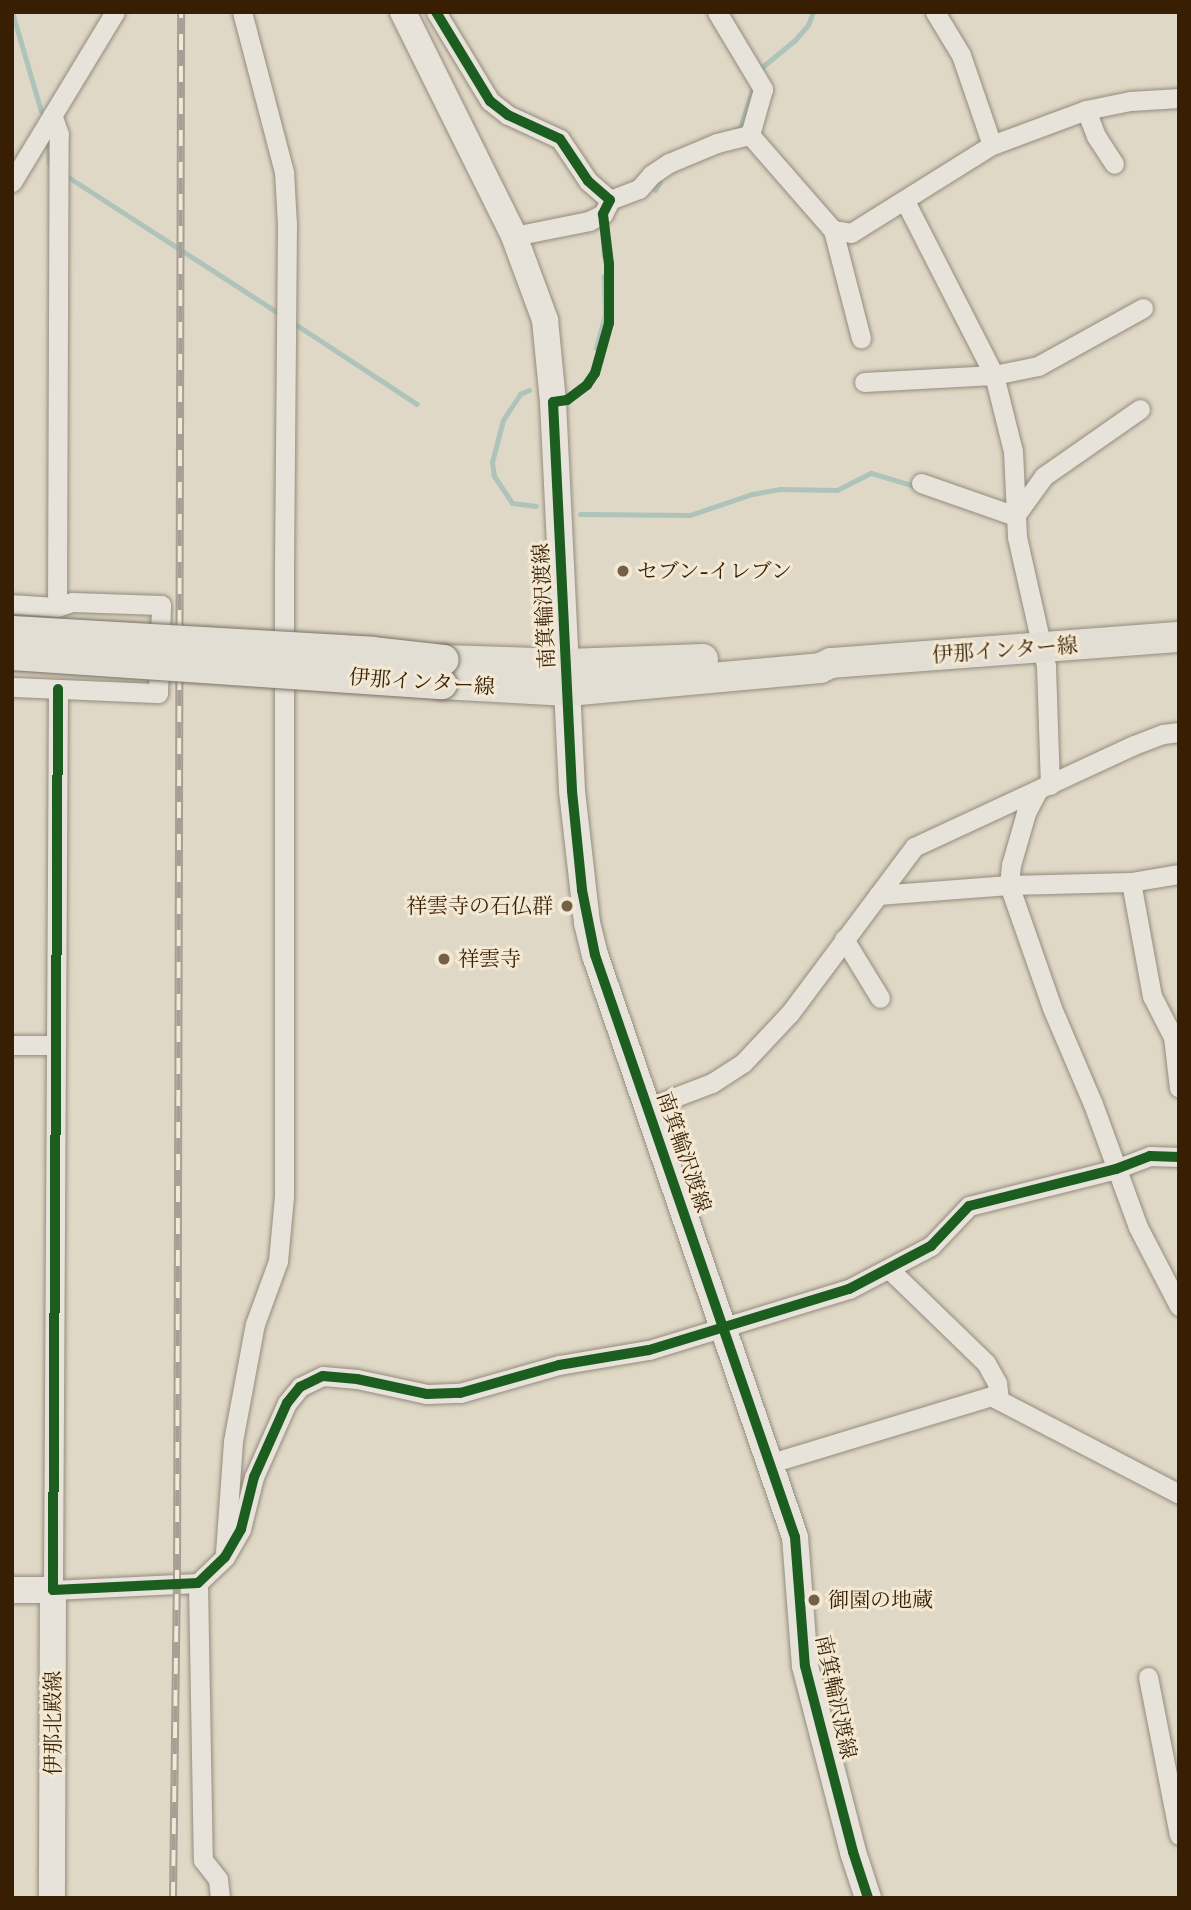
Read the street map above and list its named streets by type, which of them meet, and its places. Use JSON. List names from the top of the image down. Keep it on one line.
{"streets":{"main road":["南箕輪沢渡線","伊那インター線","伊那北殿線"]},"crossings":[["南箕輪沢渡線","伊那インター線"]],"places":["セブン-イレブン","祥雲寺の石仏群","祥雲寺","御園の地蔵"]}
